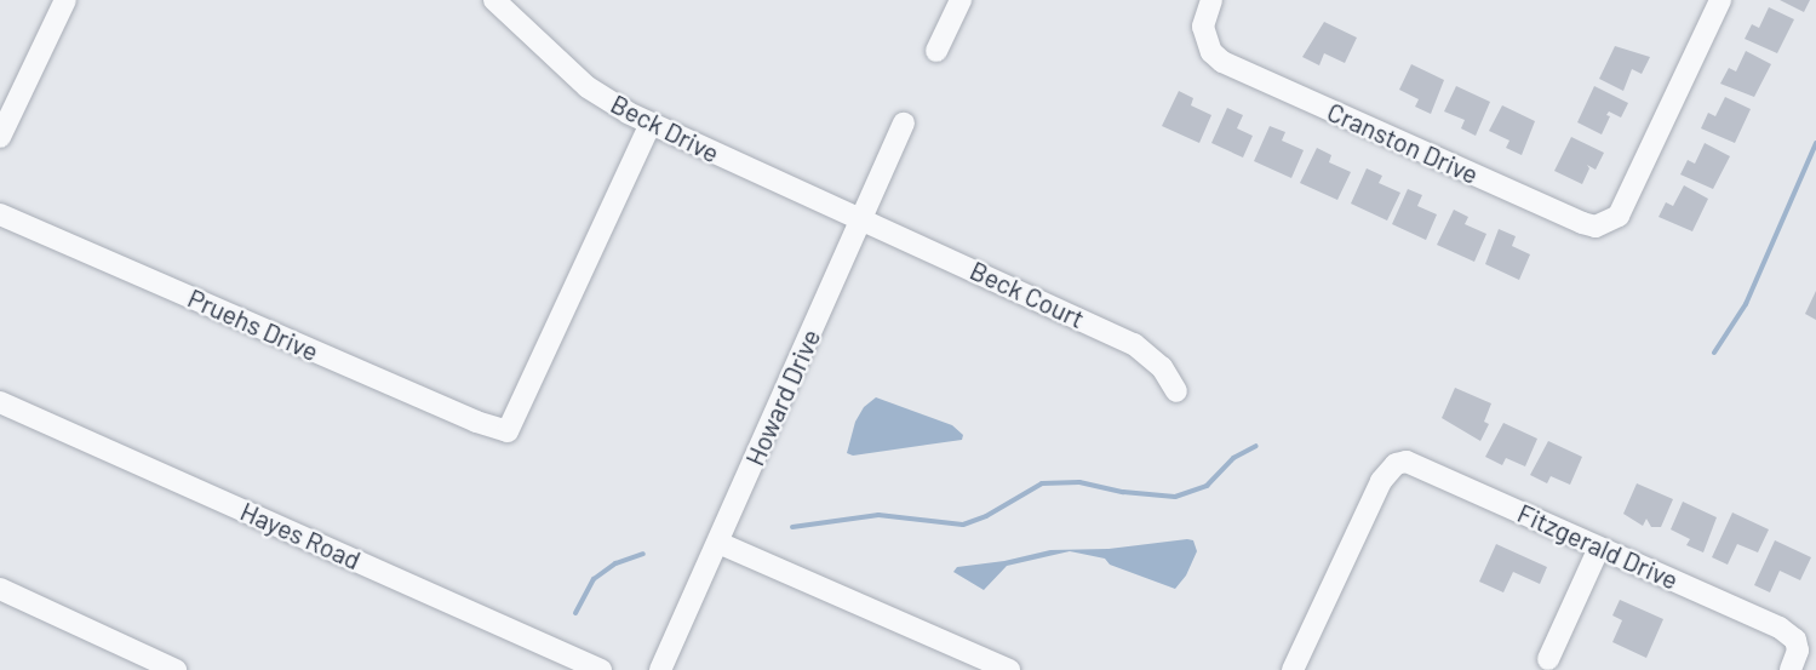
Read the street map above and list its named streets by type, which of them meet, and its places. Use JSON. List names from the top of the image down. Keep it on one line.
{"streets":{"street":["Beck Drive","Cranston Drive","Beck Court","Pruehs Drive","Howard Drive","Hayes Road","Fitzgerald Drive"]},"crossings":[["Beck Drive","Beck Court"],["Beck Drive","Pruehs Drive"],["Beck Drive","Howard Drive"],["Beck Court","Howard Drive"]]}
